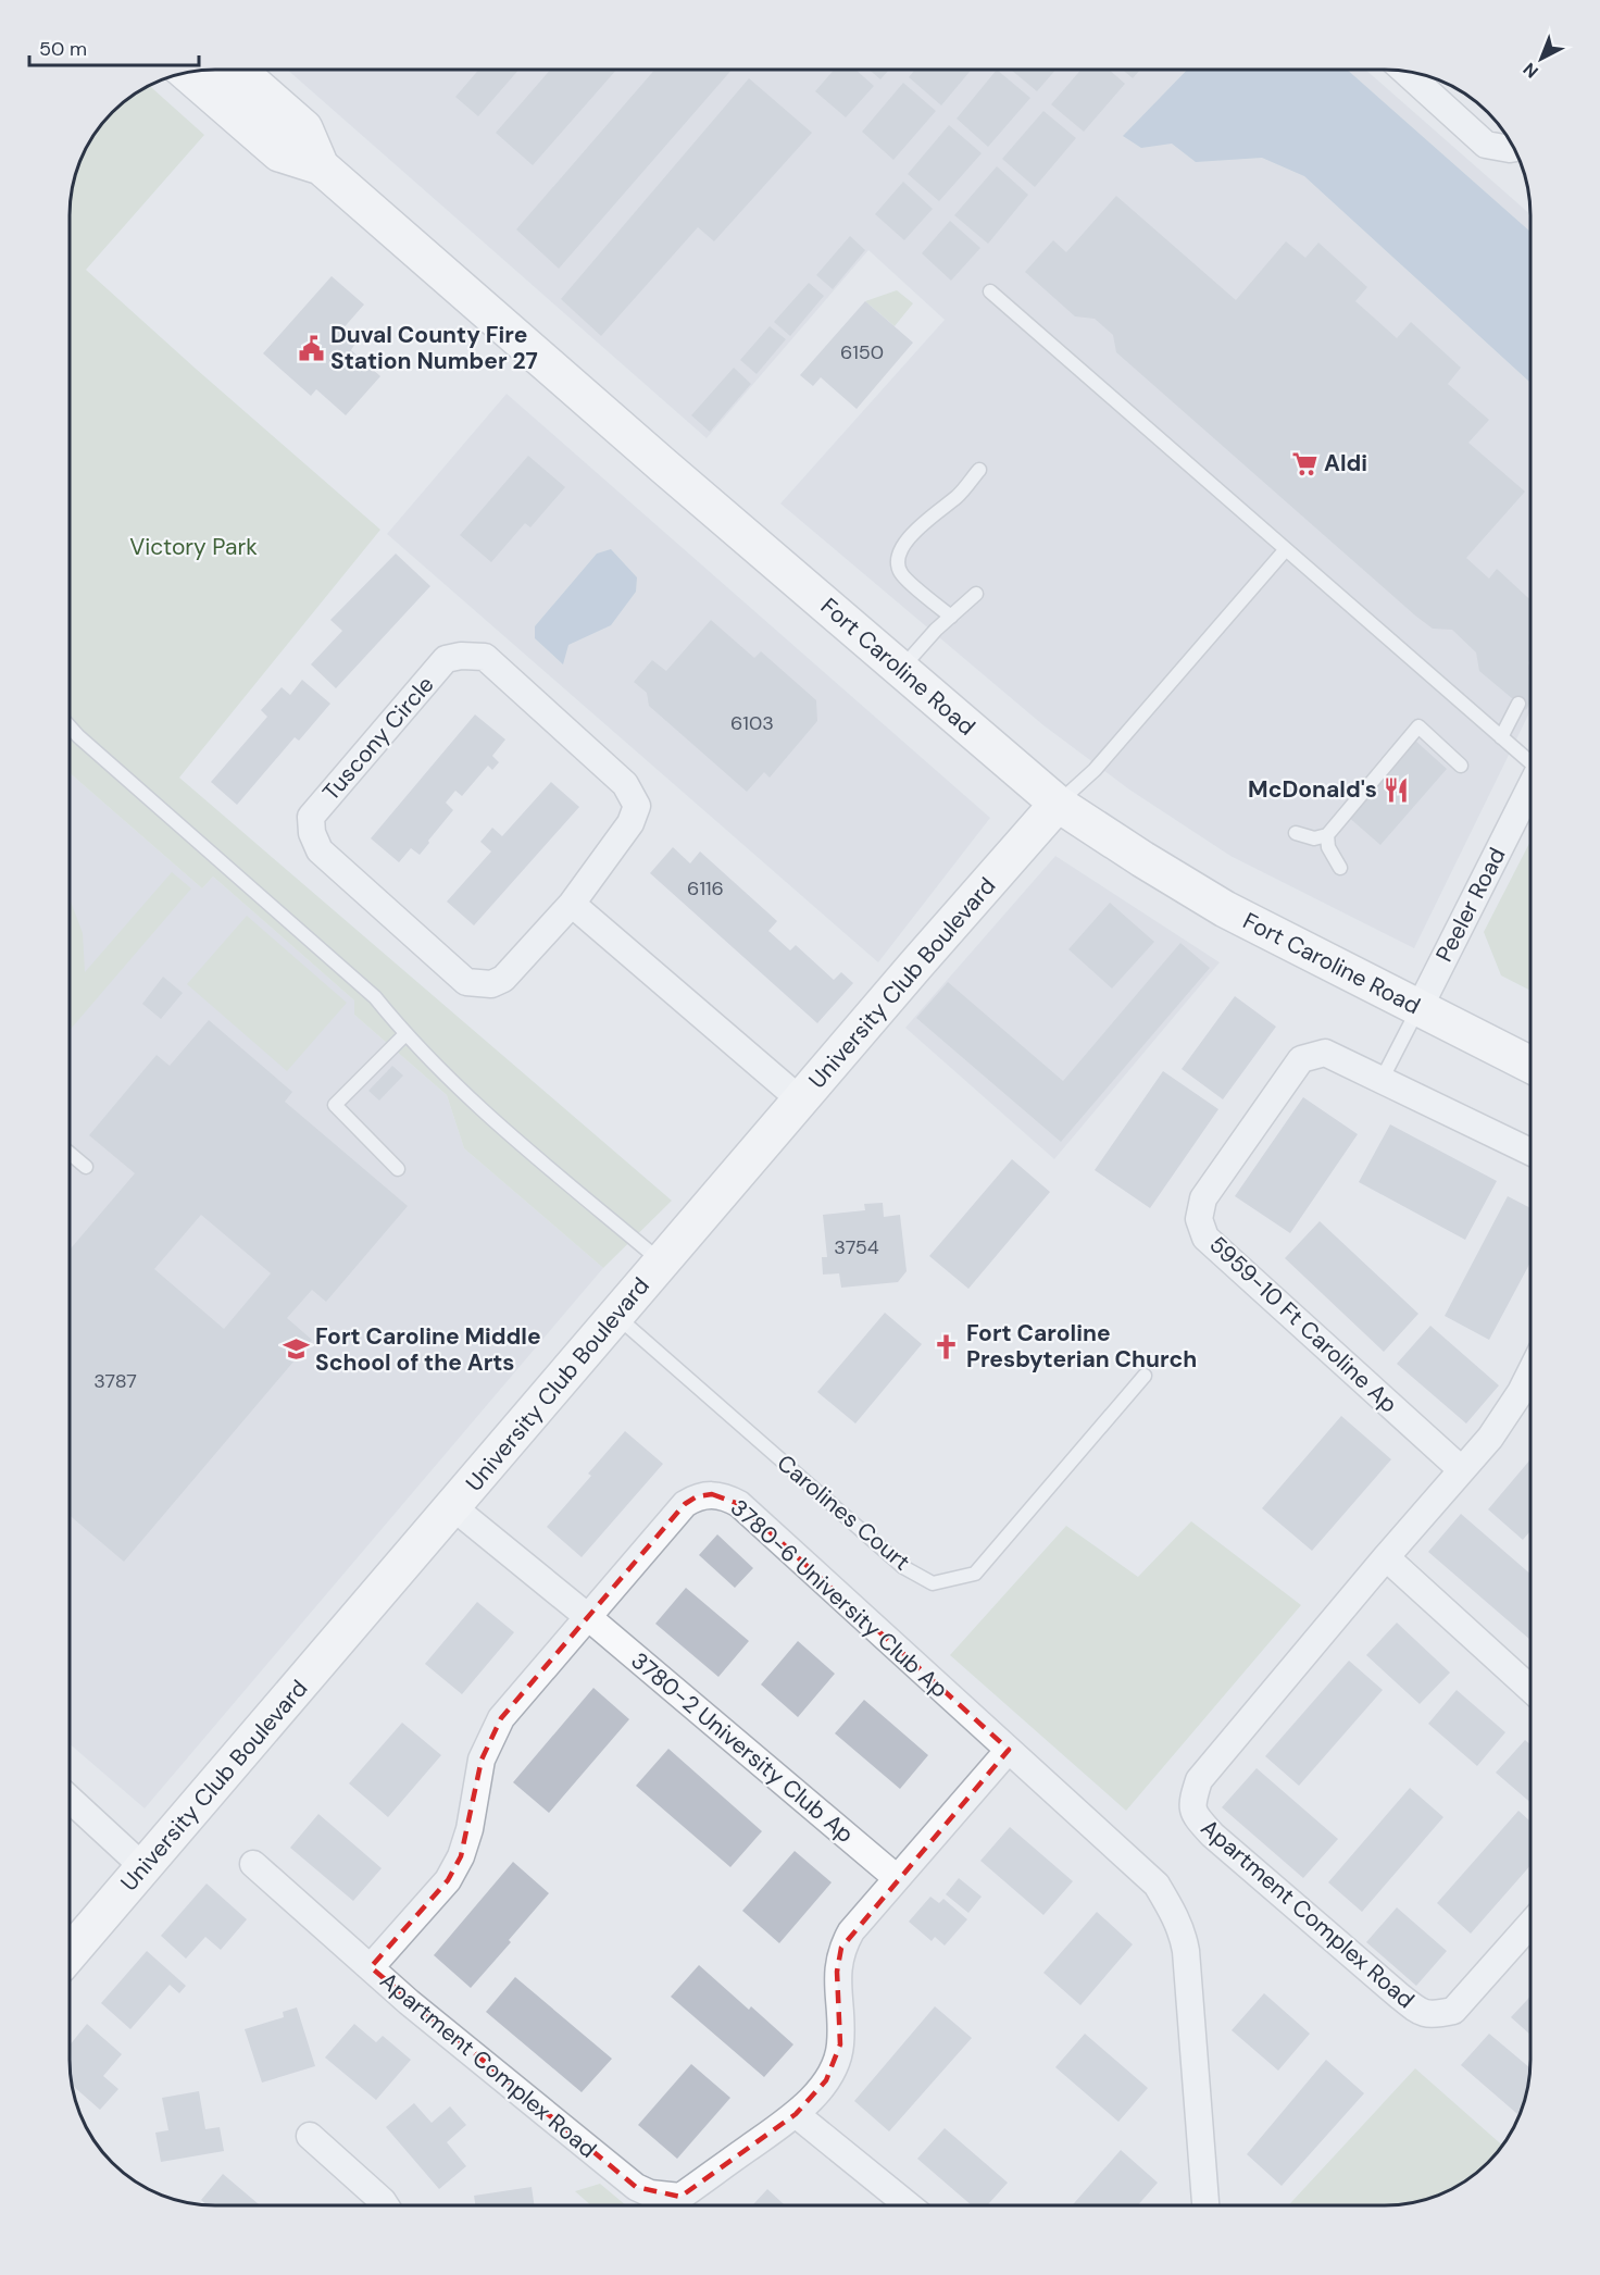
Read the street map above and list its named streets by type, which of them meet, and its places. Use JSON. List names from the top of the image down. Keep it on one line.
{"streets":{"street":["Fort Caroline Road","Tuscony Circle","Peeler Road","University Club Boulevard","5959-10 Ft Caroline Ap","3780-6 University Club Ap","3780-2 University Club Ap","Apartment Complex Road"],"lane":["Carolines Court"]},"crossings":[["Fort Caroline Road","Peeler Road"],["Fort Caroline Road","University Club Boulevard"],["University Club Boulevard","Carolines Court"],["University Club Boulevard","3780-2 University Club Ap"],["3780-6 University Club Ap","3780-2 University Club Ap"],["3780-6 University Club Ap","Apartment Complex Road"],["3780-2 University Club Ap","Apartment Complex Road"]],"parks":["Victory Park"],"places":{"public building":["Duval County Fire Station Number 27"],"supermarket":["Aldi"],"restaurant":["McDonald's"],"church":["Fort Caroline Presbyterian Church"],"school or university":["Fort Caroline Middle School of the Arts"]},"house_numbers":["6150","6103","6116","3754","3787"],"scale_bar":"50 m","north":"bottom left"}
